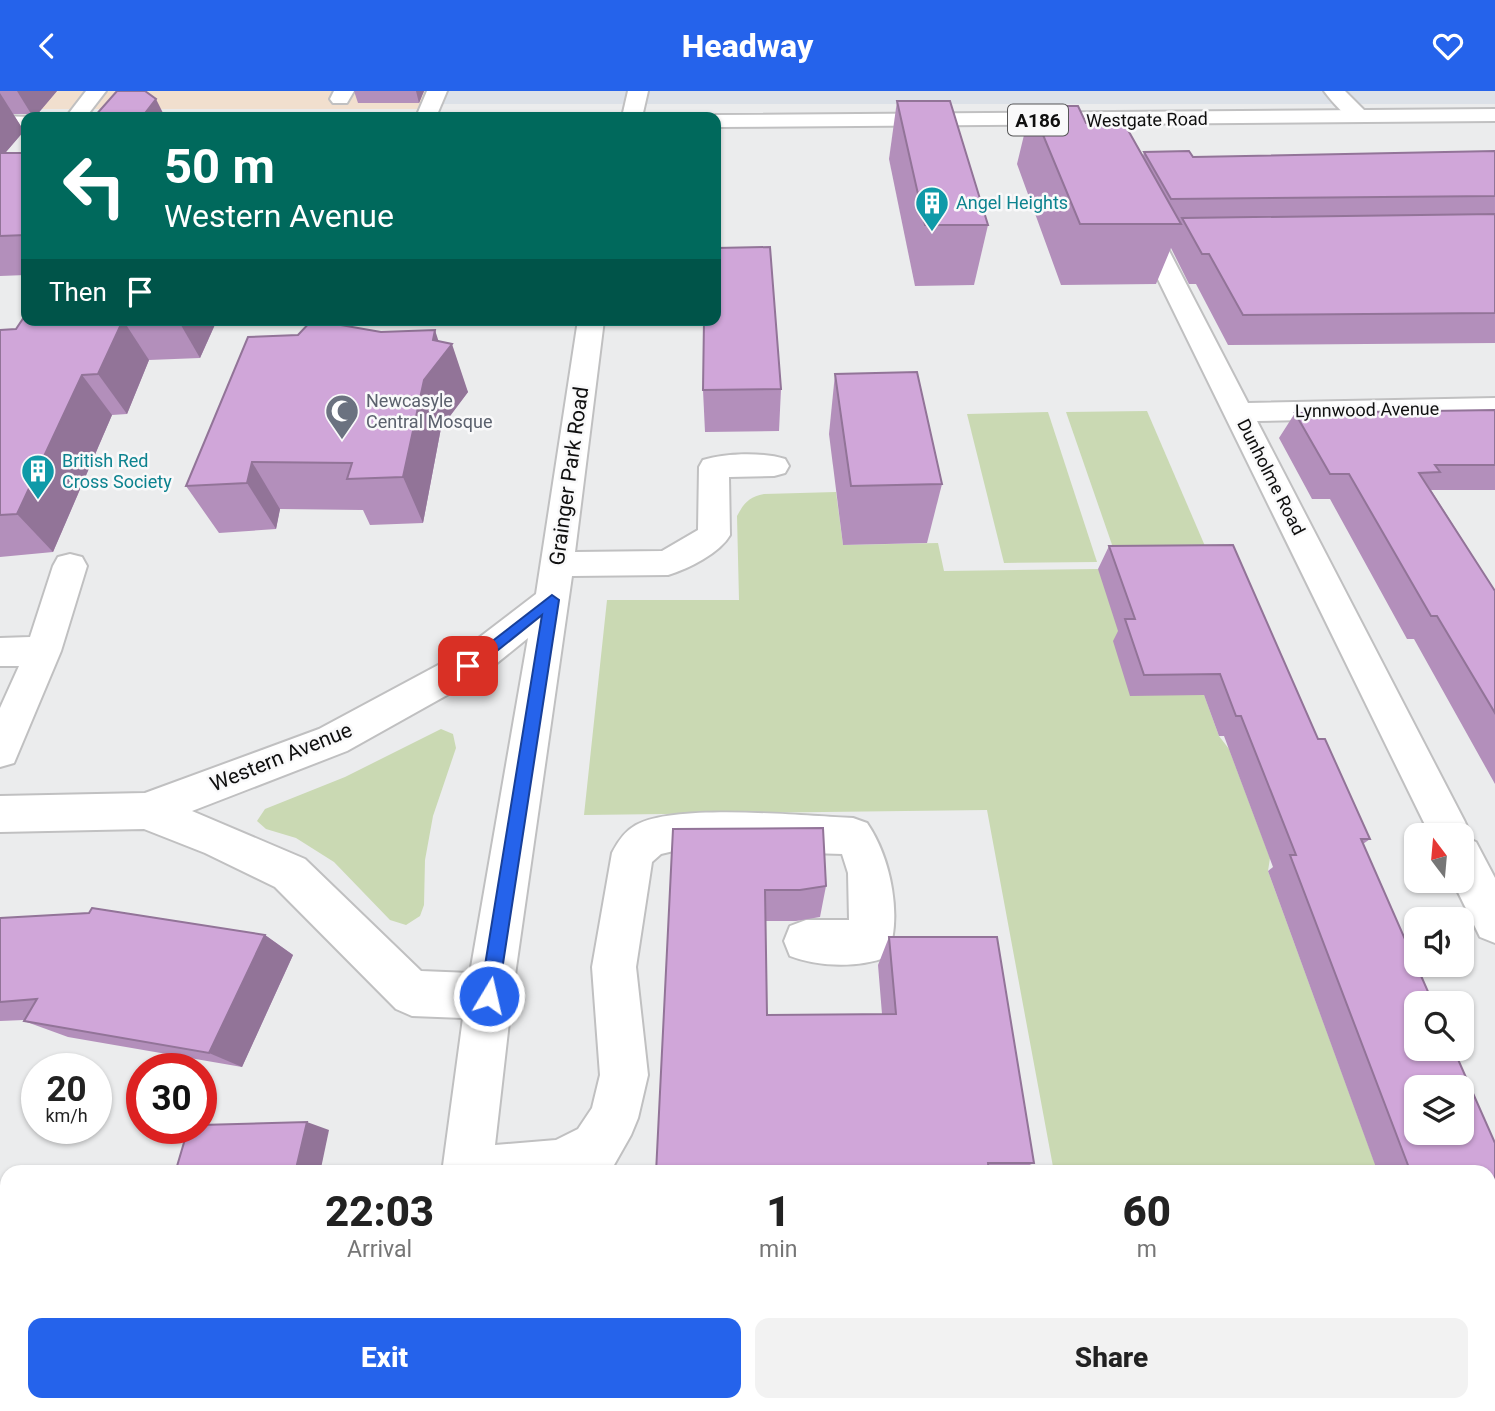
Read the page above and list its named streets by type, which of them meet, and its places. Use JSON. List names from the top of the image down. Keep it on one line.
{"streets":{"street":["A186","Westgate Road","Lynnwood Avenue","Grainger Park Road","Dunholme Road","Western Avenue"]},"crossings":[["Lynnwood Avenue","Dunholme Road"],["Grainger Park Road","Western Avenue"]],"places":{"building":["Angel Heights","British Red Cross Society"],"mosque":["Newcasyle Central Mosque"]},"north":"top","page":{"header":"Headway","turn":["50 m","Western Avenue"],"then":"Then","speed":"20 km/h","limit":"30","eta":["22:03","Arrival","1","min","60","m"],"buttons":["Exit","Share"]}}
